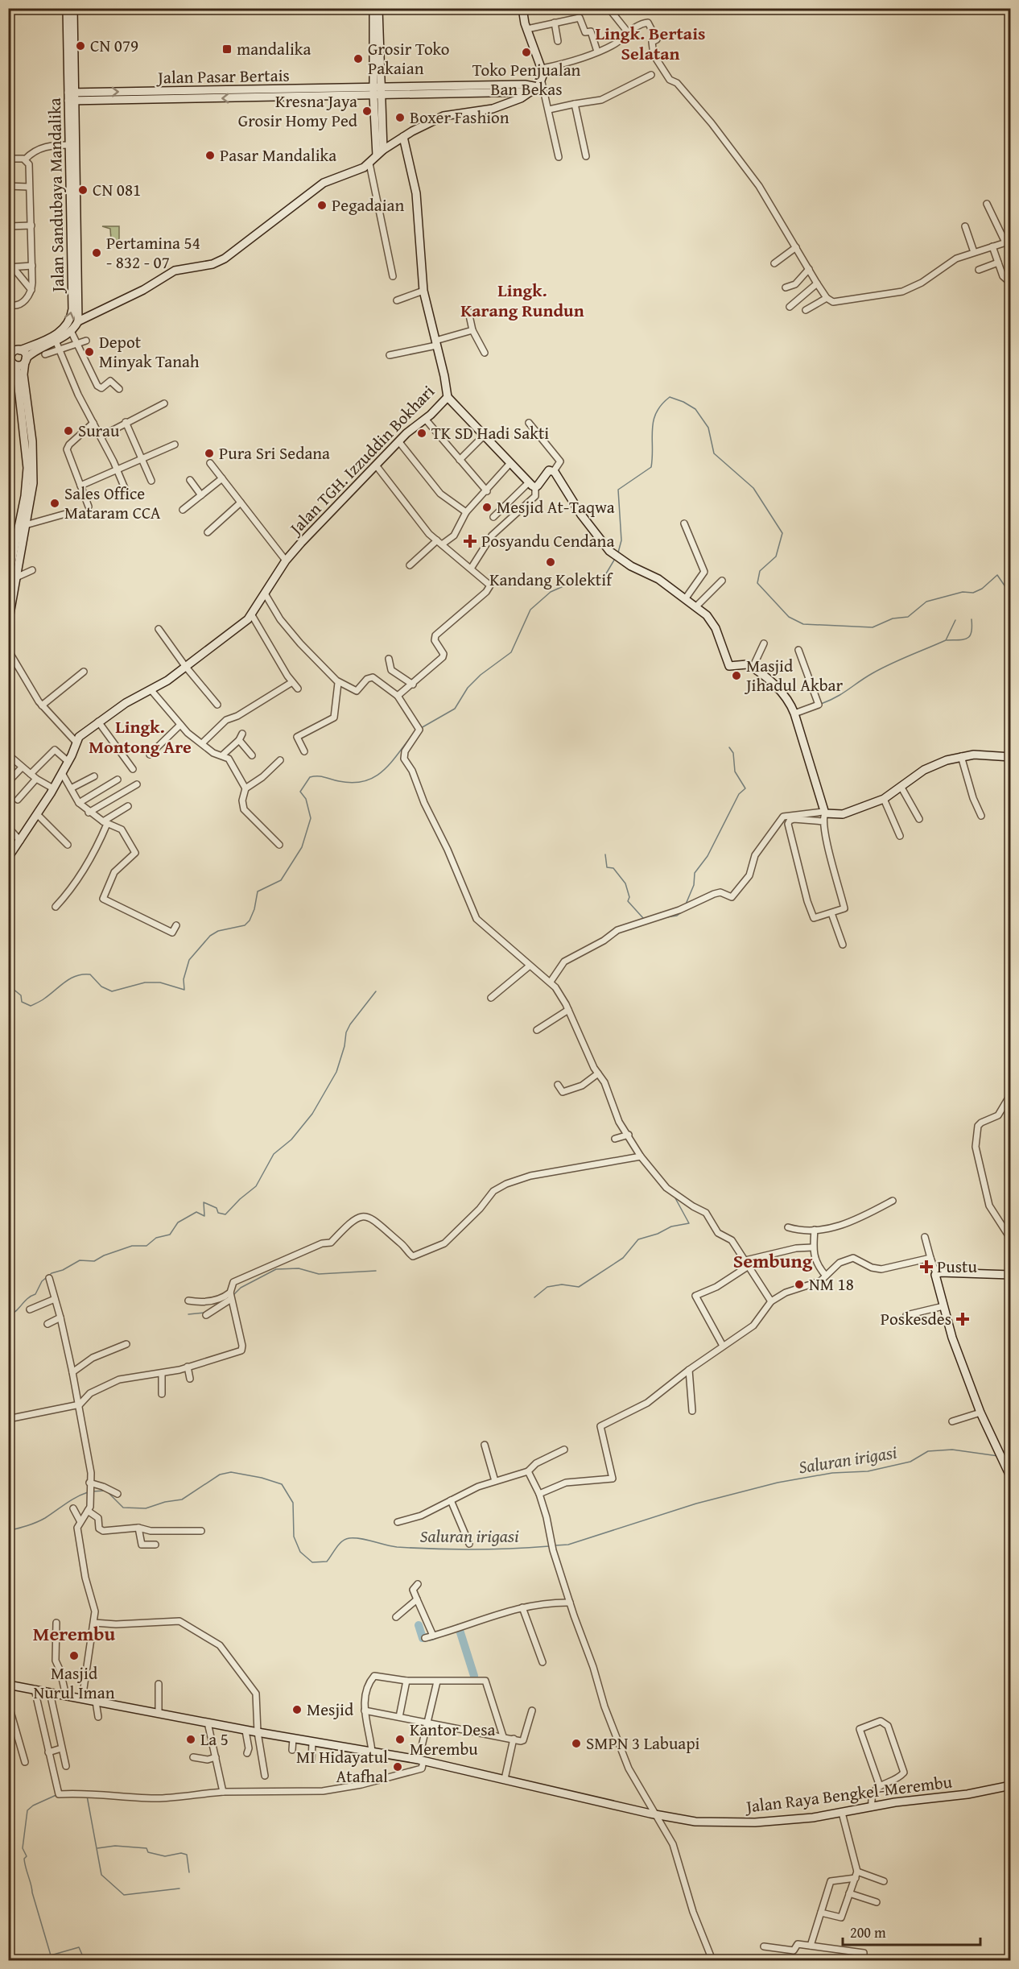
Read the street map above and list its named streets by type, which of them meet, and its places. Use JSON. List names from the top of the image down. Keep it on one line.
{"streets":{"street":["Jalan Pasar Bertais","Jalan Sandubaya Mandalika","Jalan TGH. Izzuddin Bokhari","Jalan Raya Bengkel-Merembu"]},"crossings":[["Jalan Pasar Bertais","Jalan Sandubaya Mandalika"]],"districts":["Lingk. Bertais Selatan","Lingk. Karang Rundun","Lingk. Montong Are","Sembung","Merembu"],"water":["Saluran irigasi"],"places":{"other":["CN 079","Toko Penjualan Ban Bekas","Grosir Toko Pakaian","Kresna Jaya Grosir Homy Ped","Boxer Fashion","Pasar Mandalika","CN 081","Pegadaian","Pertamina 54 - 832 - 07","Depot Minyak Tanah","Surau","TK SD Hadi Sakti","Pura Sri Sedana","Sales Office Mataram CCA","Mesjid At-Taqwa","Kandang Kolektif","Masjid Jihadul Akbar","NM 18","Masjid Nurul Iman","Mesjid","La 5","Kantor Desa Merembu","SMPN 3 Labuapi","MI Hidayatul Atafhal"],"transit":["mandalika"],"health":["Posyandu Cendana","Pustu","Poskesdes"]},"scale_bar":"200 m"}
